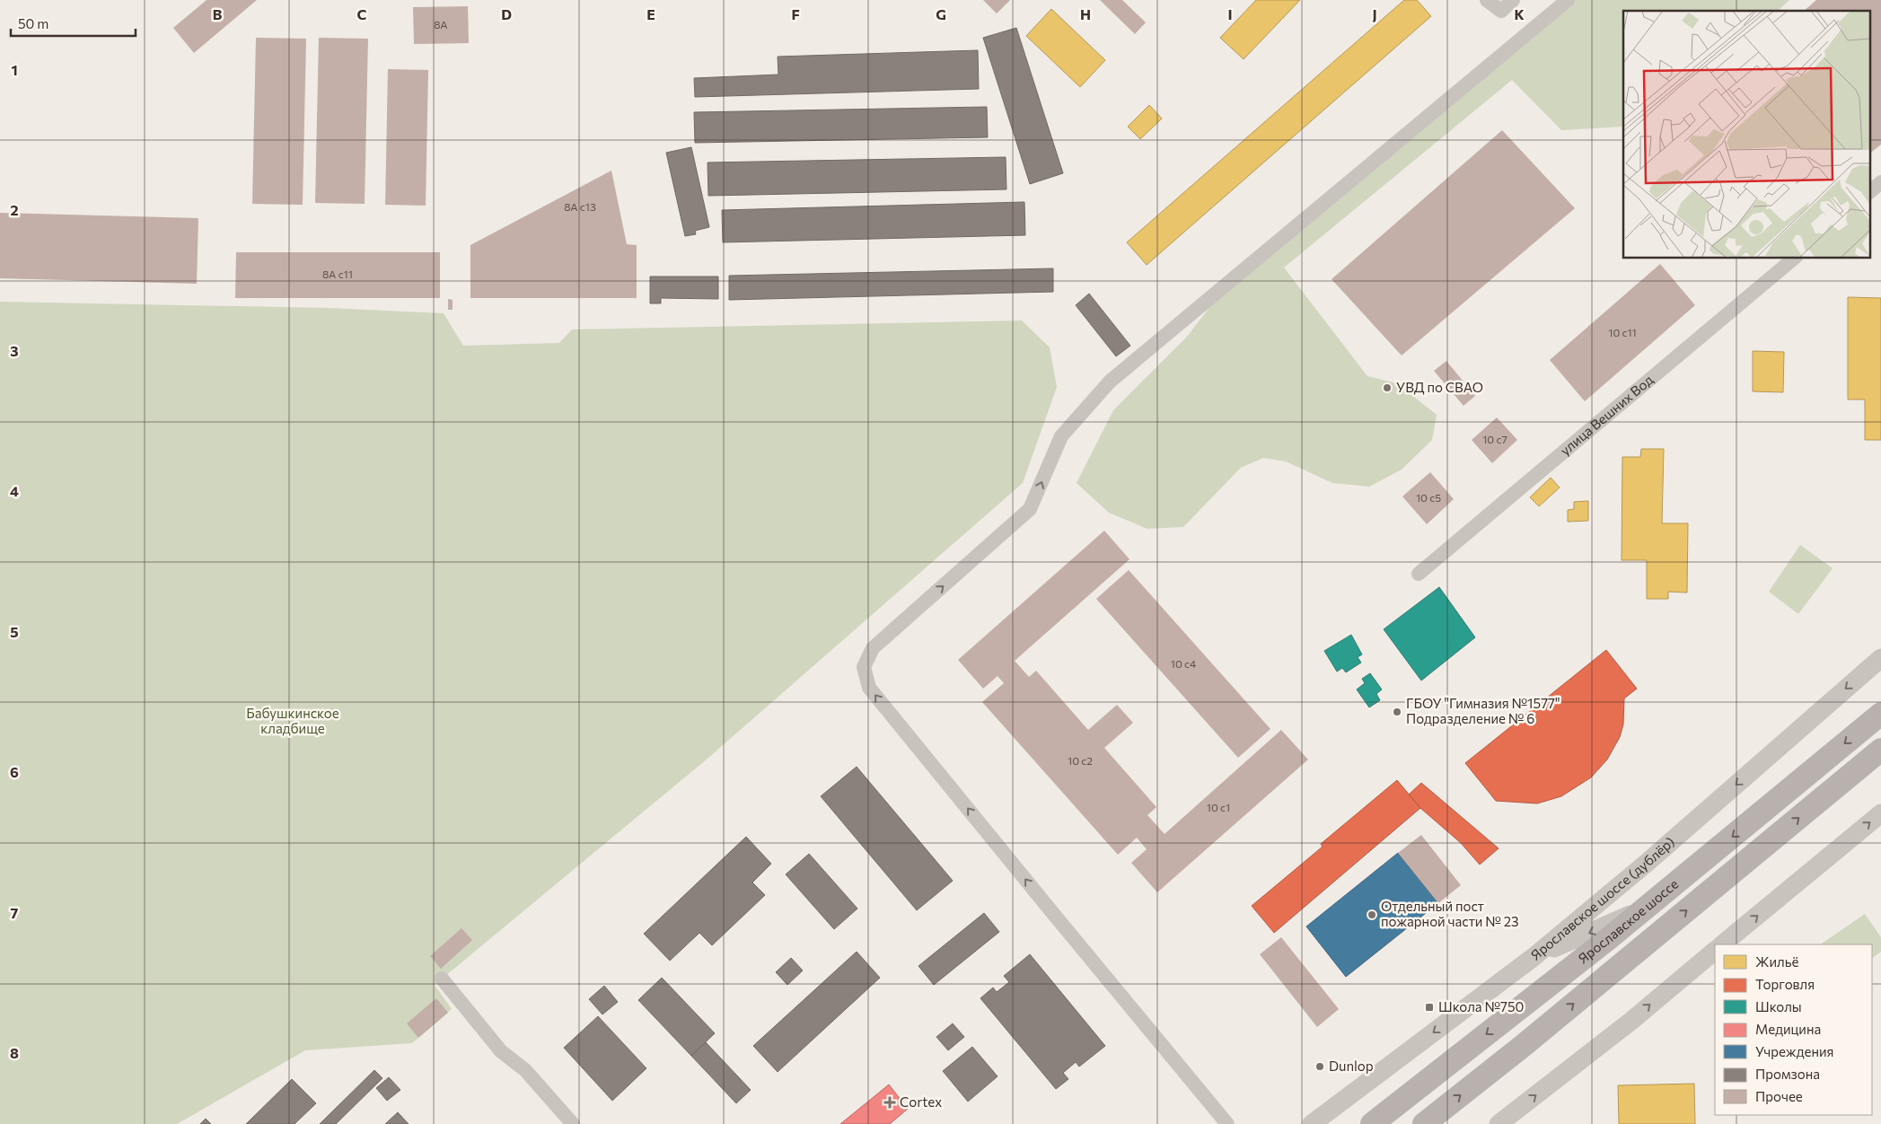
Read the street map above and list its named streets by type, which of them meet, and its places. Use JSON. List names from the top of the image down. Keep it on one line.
{"streets":{"main road":["Ярославское шоссе"],"street":["улица Вешних Вод","Ярославское шоссе (дублёр)"]},"parks":["Бабушкинское кладбище"],"places":{"other":["УВД по СВАО","ГБОУ \"Гимназия №1577\" Подразделение № 6","Отдельный пост пожарной части № 23","Dunlop"],"transit":["Школа №750"],"health":["Cortex"]},"house_numbers":["8А","8А с13","8А с11","10 с11","10 с7","10 с5","10 с4","10 с2","10 с1"],"legend":["Жильё","Торговля","Школы","Медицина","Учреждения","Промзона","Прочее"],"scale_bar":"50 m","grid":{"columns":["B","C","D","E","F","G","H","I","J","K"],"rows":["1","2","3","4","5","6","7","8"]}}
